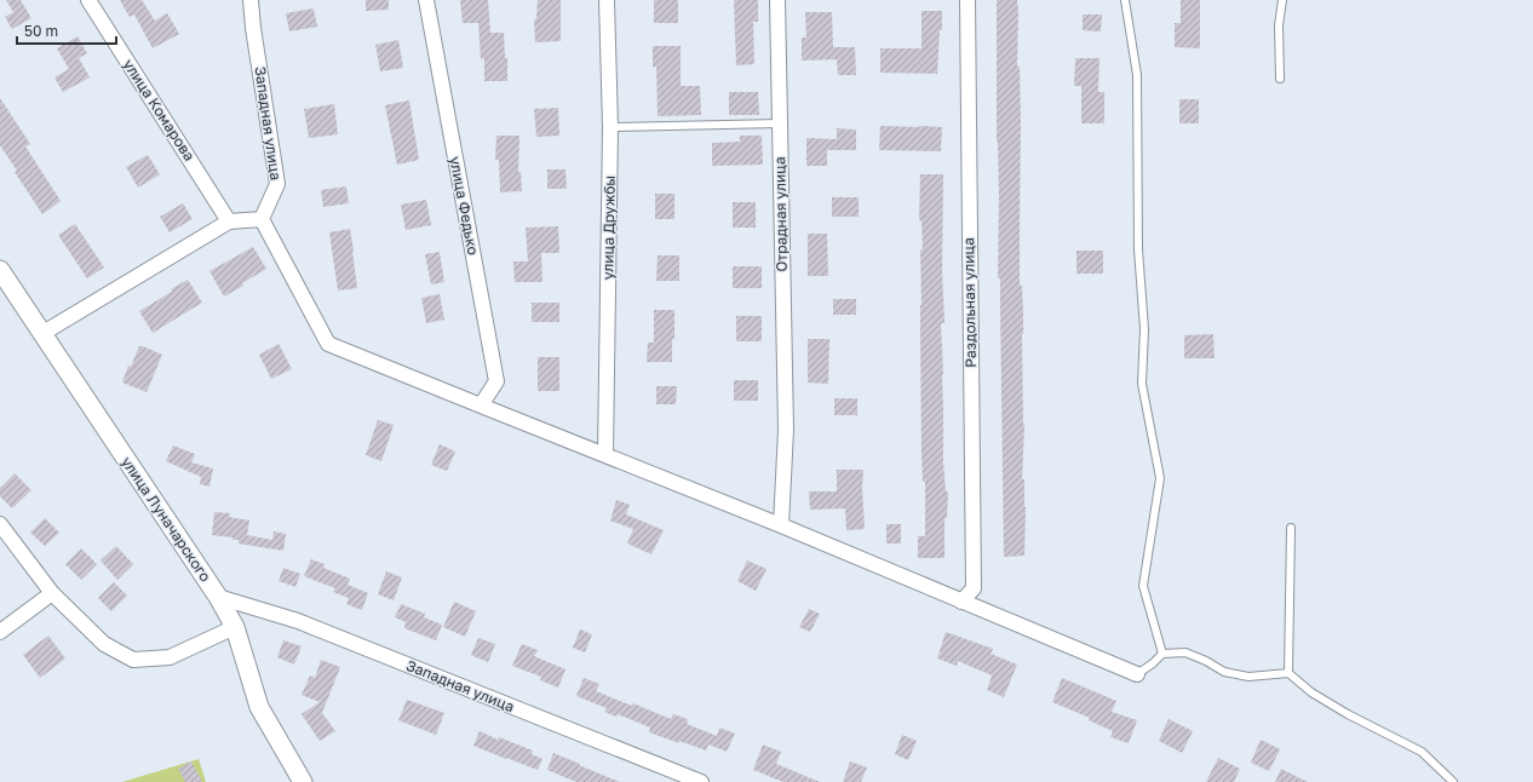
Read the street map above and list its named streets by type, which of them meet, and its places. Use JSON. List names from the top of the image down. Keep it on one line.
{"streets":{"street":["улица Комарова","Западная улица","улица Федько","Отрадная улица","улица Дружбы","Раздольная улица","улица Луначарского"]},"crossings":[["Западная улица","улица Луначарского"]],"scale_bar":"50 m"}
